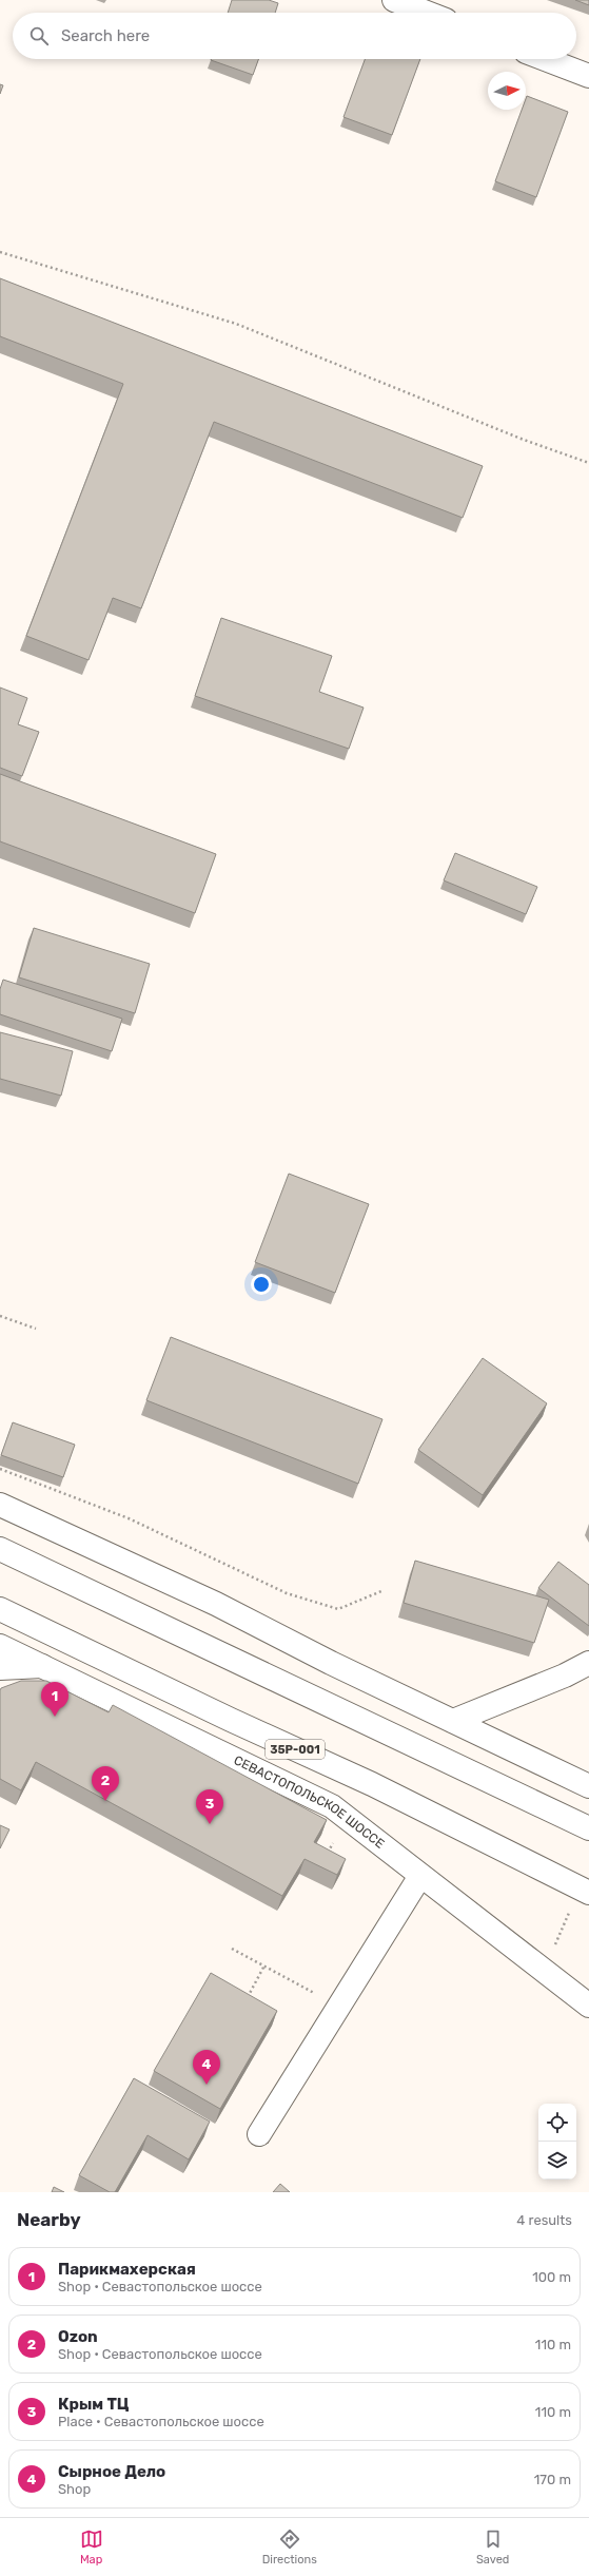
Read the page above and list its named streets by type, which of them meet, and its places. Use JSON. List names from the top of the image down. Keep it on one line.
{"streets":{"main road":["35Р-001","СЕВАСТОПОЛЬСКОЕ ШОССЕ"]},"north":"right","page":{"search":"Search here","pins":["1","2","3","4"],"heading":["Nearby","4 results"],"list":[{"mark":"1","name":"Парикмахерская","note":"Shop · Севастопольское шоссе","value":"100 m"},{"mark":"2","name":"Ozon","note":"Shop · Севастопольское шоссе","value":"110 m"},{"mark":"3","name":"Крым ТЦ","note":"Place · Севастопольское шоссе","value":"110 m"},{"mark":"4","name":"Сырное Дело","note":"Shop","value":"170 m"}],"nav":["Map","Directions","Saved"]}}
